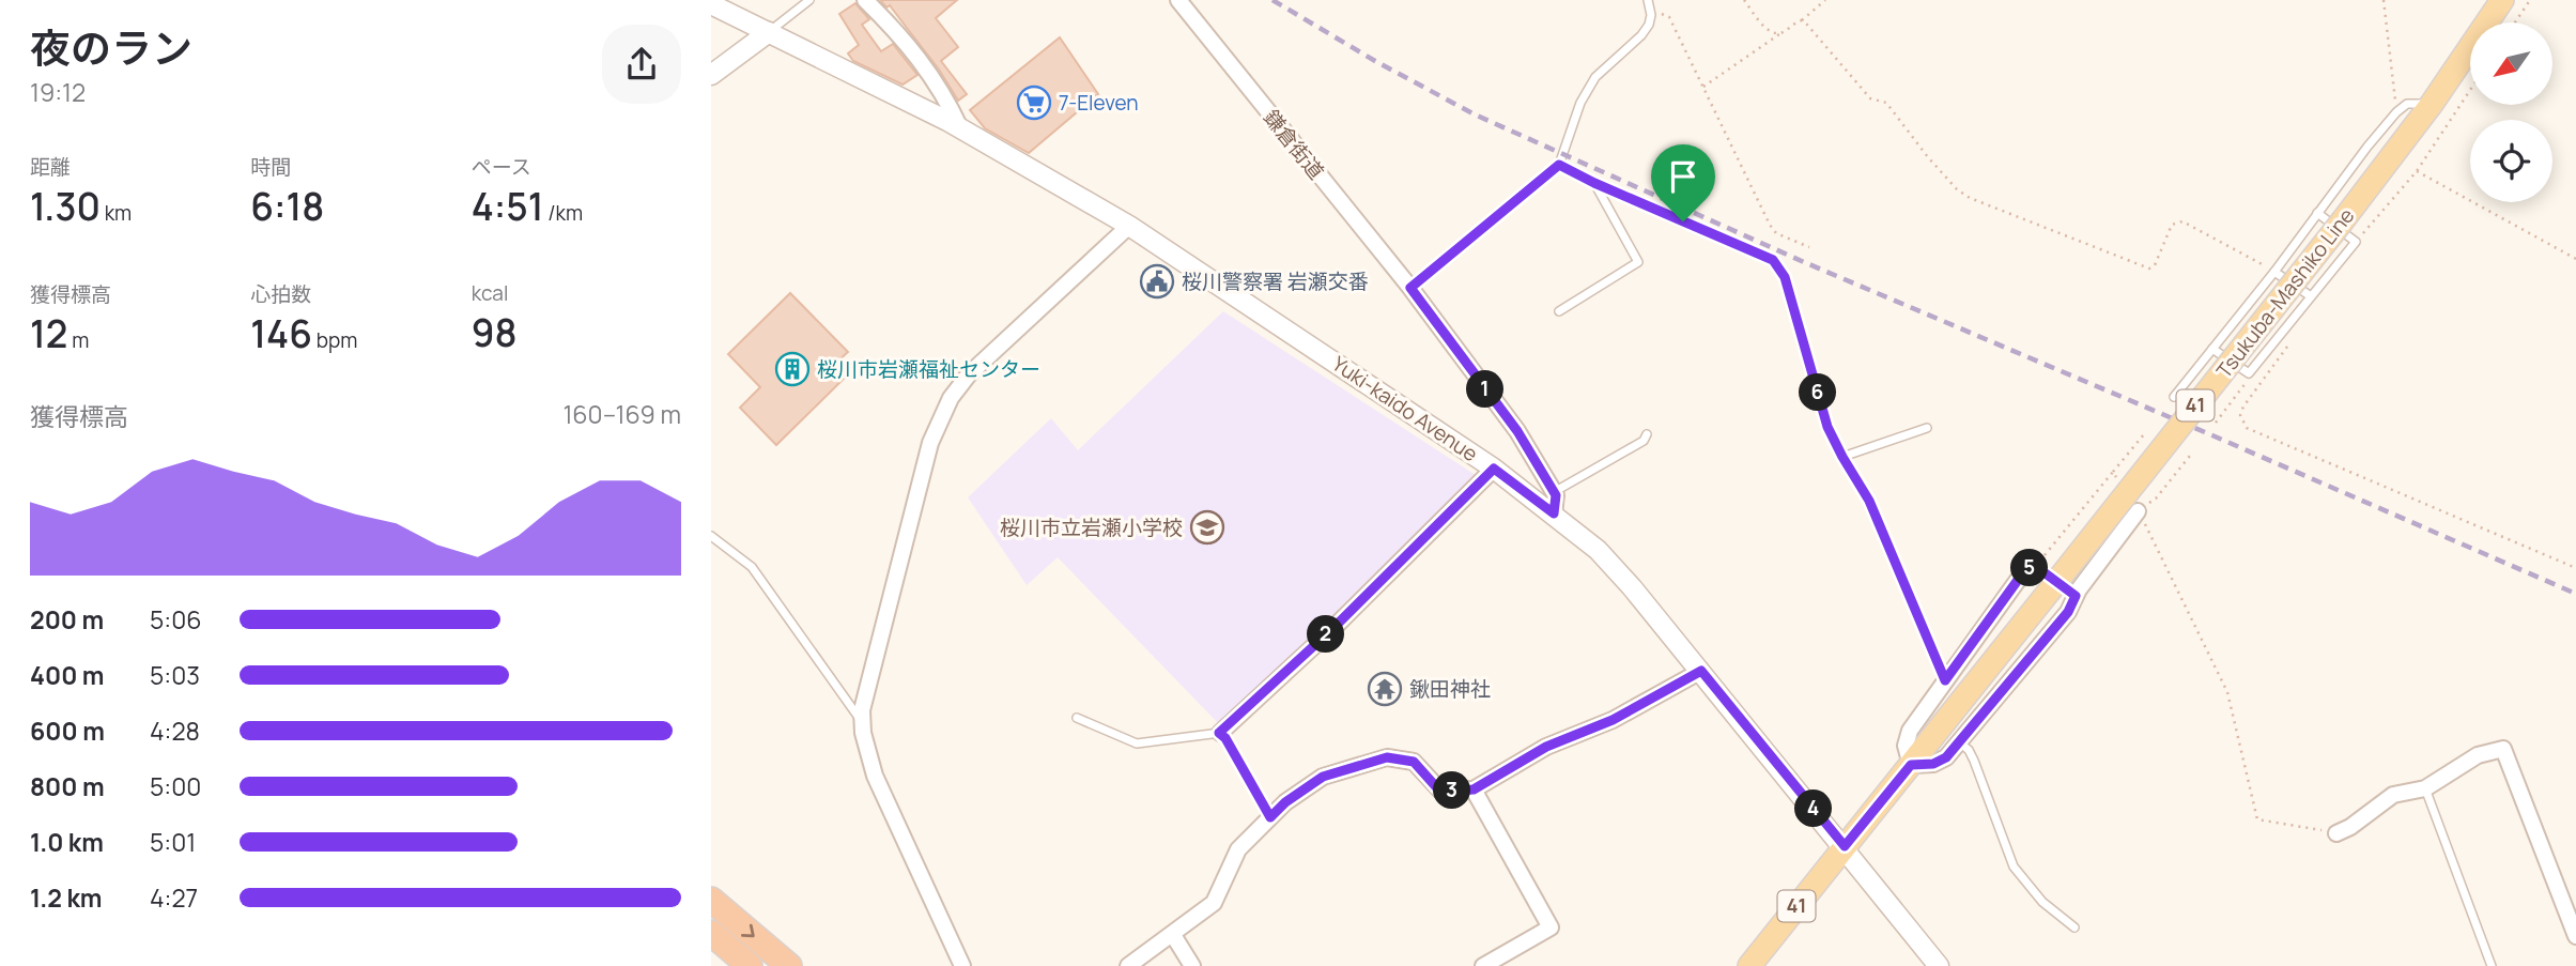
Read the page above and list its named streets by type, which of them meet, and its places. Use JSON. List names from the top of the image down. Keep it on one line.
{"streets":{"main road":["Tsukuba-Mashiko Line","41"],"street":["鎌倉街道","Yuki-kaido Avenue"]},"crossings":[["Tsukuba-Mashiko Line","Yuki-kaido Avenue"]],"places":{"supermarket":["7-Eleven"],"public building":["桜川警察署 岩瀬交番"],"building":["桜川市岩瀬福祉センター"],"school or university":["桜川市立岩瀬小学校"],"temple":["鍬田神社"]},"north":"bottom left","page":{"heading":["夜のラン","19:12"],"stats":[["距離","1.30 km"],["時間","6:18"],["ペース","4:51 /km"],["獲得標高","12 m"],["心拍数","146 bpm"],["kcal","98"]],"pins":["1","6","5","2","3","4"],"chart":["獲得標高","160–169 m"],"list":[{"name":"200 m","note":"5:06"},{"name":"400 m","note":"5:03"},{"name":"600 m","note":"4:28"},{"name":"800 m","note":"5:00"},{"name":"1.0 km","note":"5:01"},{"name":"1.2 km","note":"4:27"}]}}
